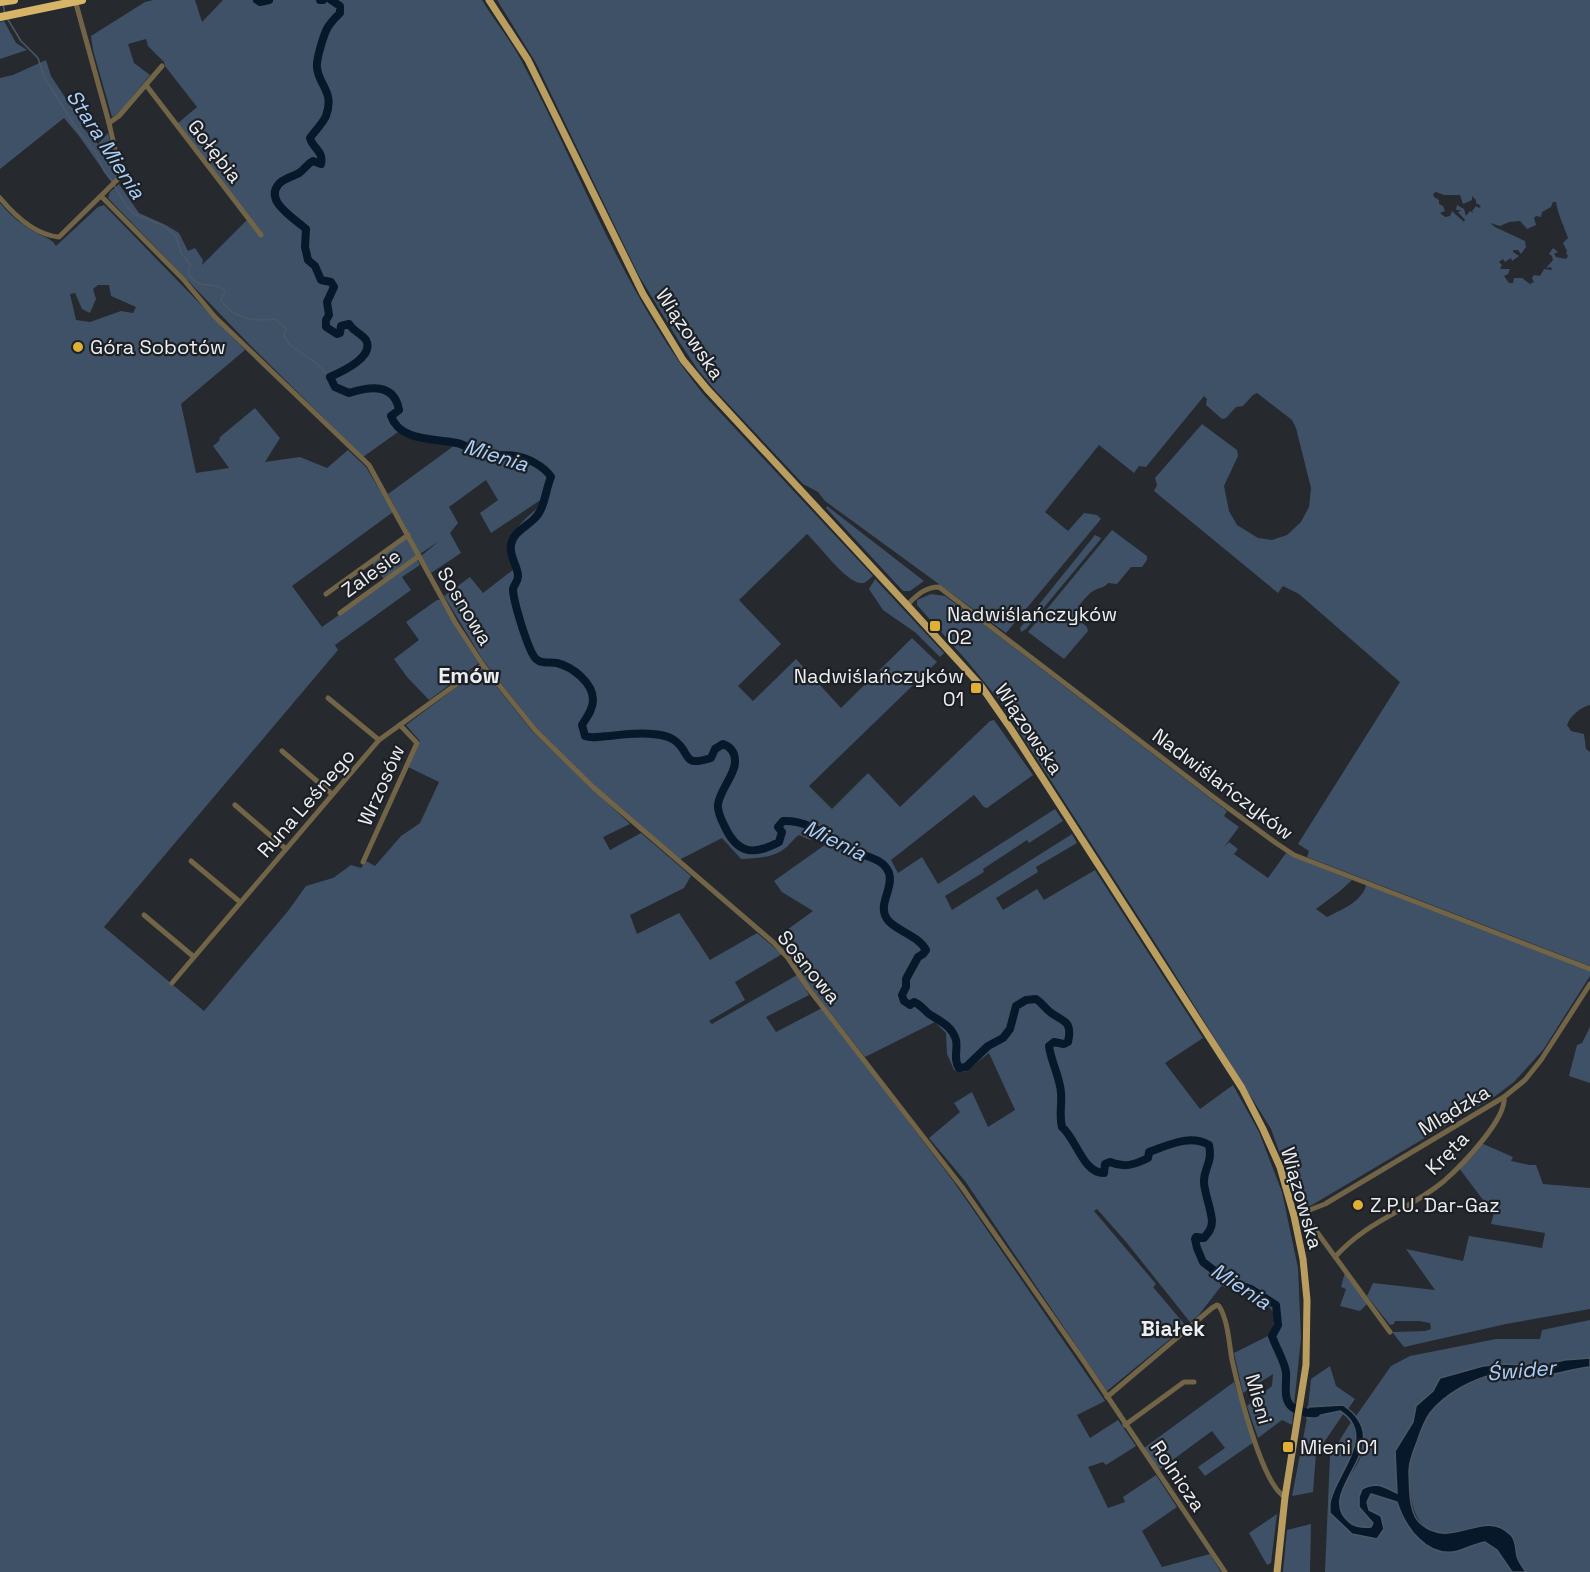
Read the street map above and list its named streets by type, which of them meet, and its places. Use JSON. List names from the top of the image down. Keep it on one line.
{"streets":{"main road":["Wiązowska"],"street":["Gołębia","Zalesie","Sosnowa","Nadwiślańczyków","Wrzosów","Runa Leśnego","Mlądzka","Kręta","Mieni","Rolnicza"]},"crossings":[["Wiązowska","Nadwiślańczyków"],["Wiązowska","Mlądzka"],["Wiązowska","Mieni"],["Zalesie","Sosnowa"],["Sosnowa","Runa Leśnego"],["Sosnowa","Mieni"],["Sosnowa","Rolnicza"],["Wrzosów","Runa Leśnego"],["Mlądzka","Kręta"],["Mieni","Rolnicza"]],"districts":["Emów","Białek"],"water":["Stara Mienia","Mienia","Świder"],"places":{"other":["Góra Sobotów","Z.P.U. Dar-Gaz"],"transit":["Nadwiślańczyków 02","Nadwiślańczyków 01","Mieni 01"]}}
